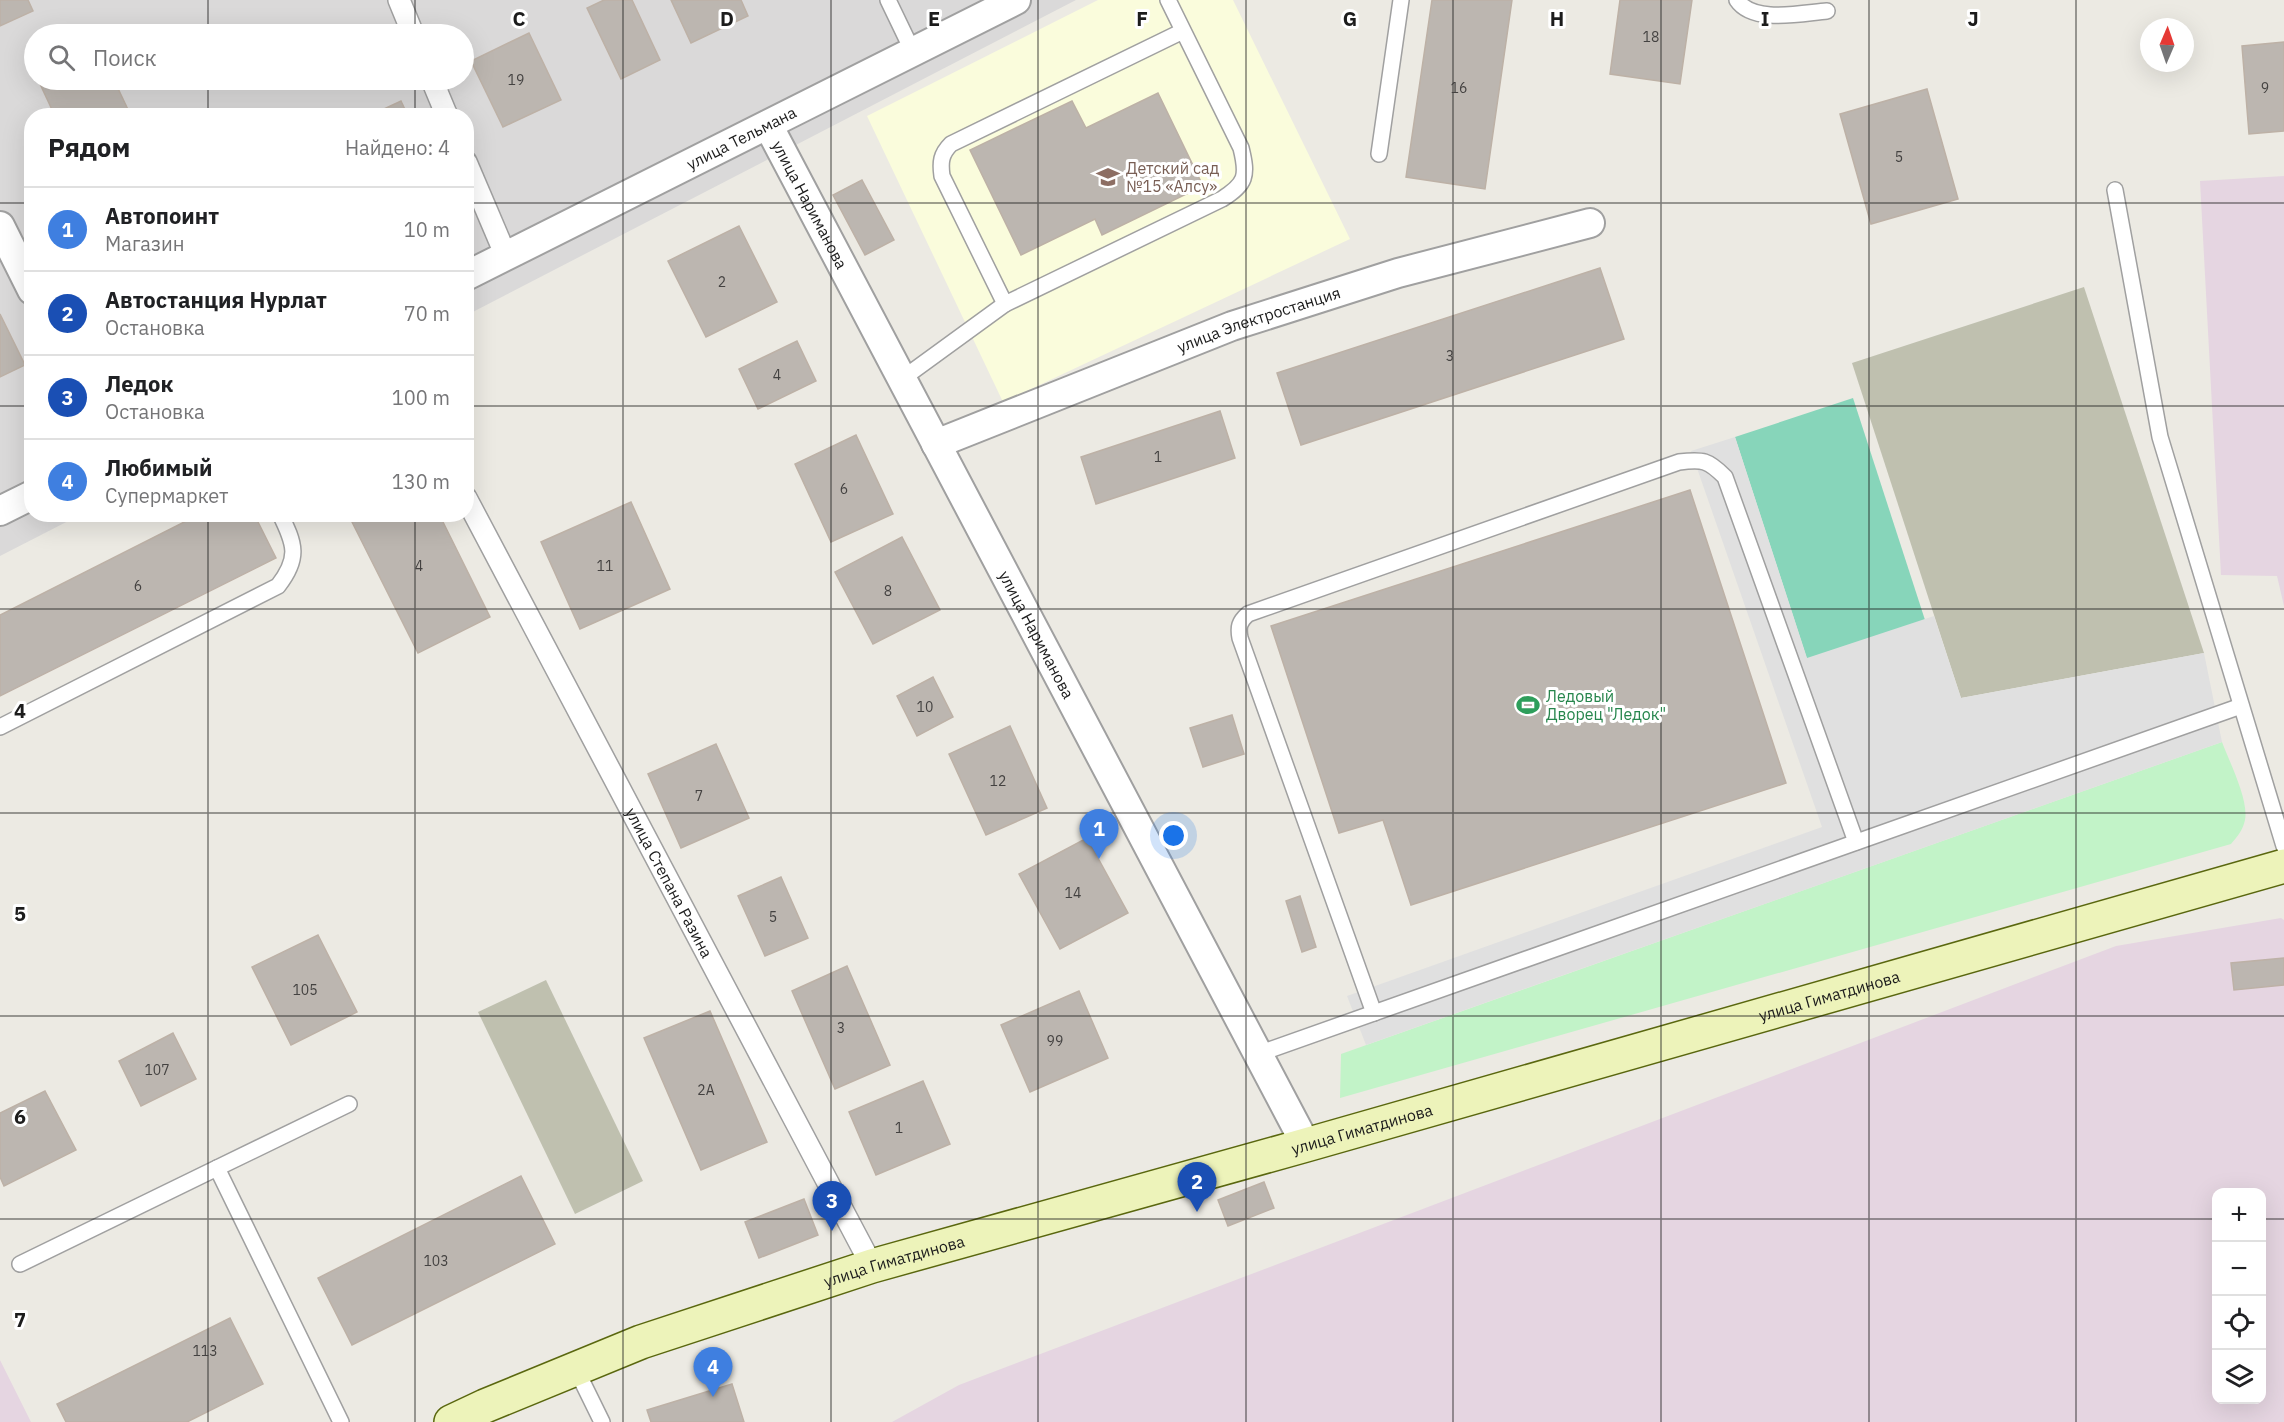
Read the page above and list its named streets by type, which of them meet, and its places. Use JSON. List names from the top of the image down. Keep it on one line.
{"streets":{"main road":["улица Гиматдинова"],"street":["улица Тельмана","улица Нариманова","улица Электростанция","улица Степана Разина"]},"crossings":[["улица Тельмана","улица Нариманова"],["улица Нариманова","улица Электростанция"],["улица Нариманова","улица Гиматдинова"],["улица Степана Разина","улица Гиматдинова"]],"places":{"school or university":["Детский сад №15 «Алсу»"],"sports":["Ледовый Дворец \"Ледок\""]},"house_numbers":["18","19","16","9","5","2","3","4","1","6","4","11","6","8","10","12","7","14","5","105","3","99","107","2А","1","103","113"],"north":"top","page":{"search":"Поиск","heading":["Рядом","Найдено: 4"],"list":[{"mark":"1","name":"Автопоинт","note":"Магазин","value":"10 m"},{"mark":"2","name":"Автостанция Нурлат","note":"Остановка","value":"70 m"},{"mark":"3","name":"Ледок","note":"Остановка","value":"100 m"},{"mark":"4","name":"Любимый","note":"Супермаркет","value":"130 m"}],"pins":["1","2","3","4"],"map_buttons":["+","−"]},"grid":{"columns":["C","D","E","F","G","H","I","J"],"rows":["4","5","6","7"]}}
